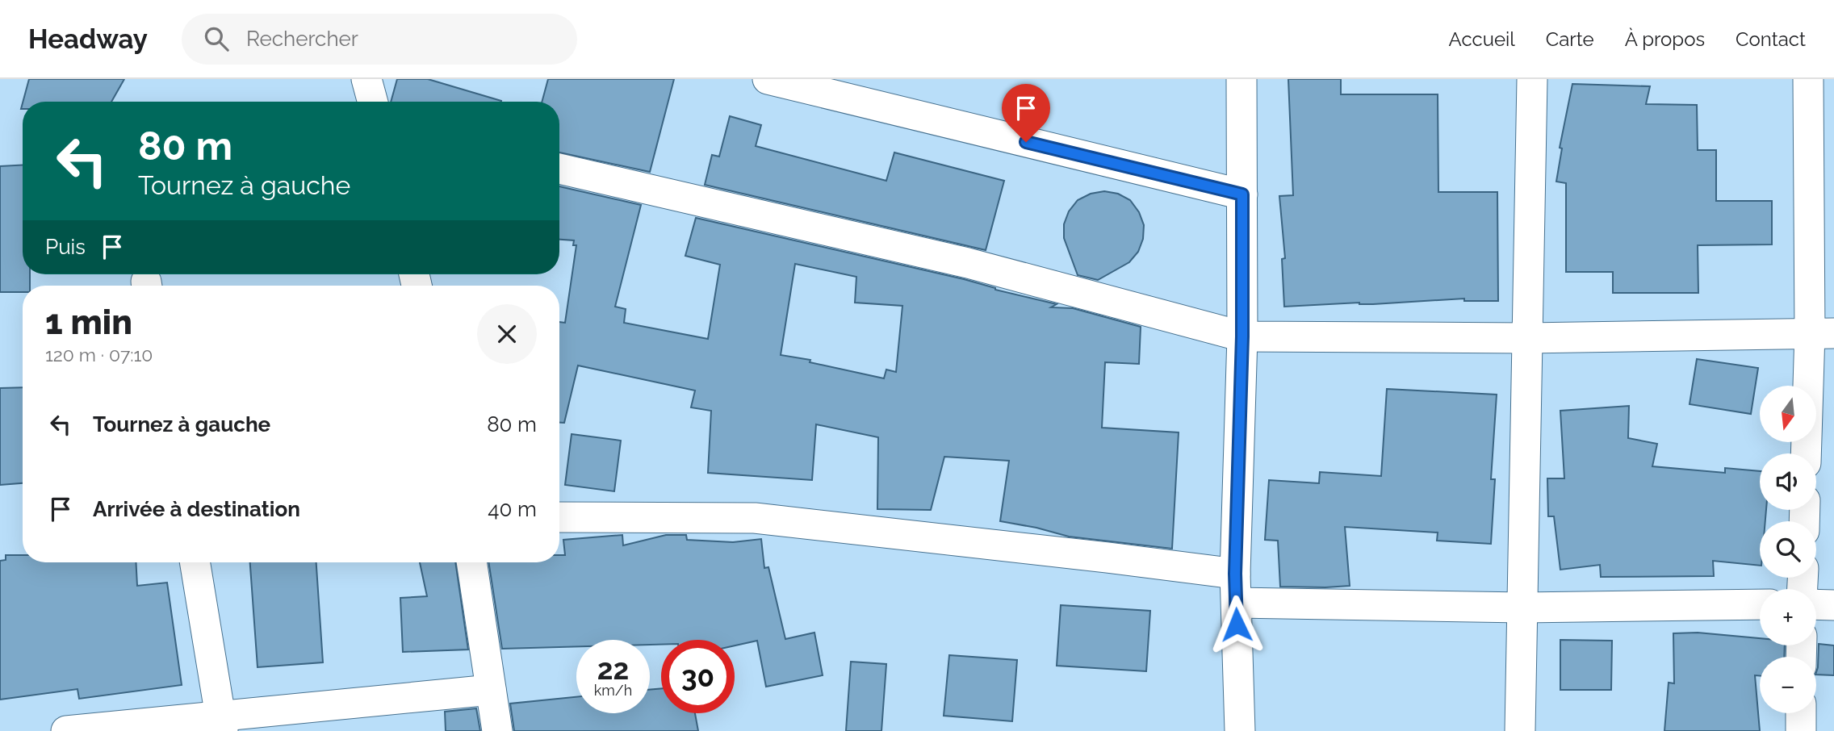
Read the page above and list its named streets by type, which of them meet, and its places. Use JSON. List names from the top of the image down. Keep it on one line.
{"north":"bottom","page":{"header":"Headway","search":"Rechercher","nav":["Accueil","Carte","À propos","Contact"],"turn":["80 m","Tournez à gauche"],"then":"Puis","heading":["1 min","120 m · 07:10"],"list":[{"name":"Tournez à gauche","value":"80 m"},{"name":"Arrivée à destination","value":"40 m"}],"map_buttons":["+","−"],"speed":"22 km/h","limit":"30"}}
